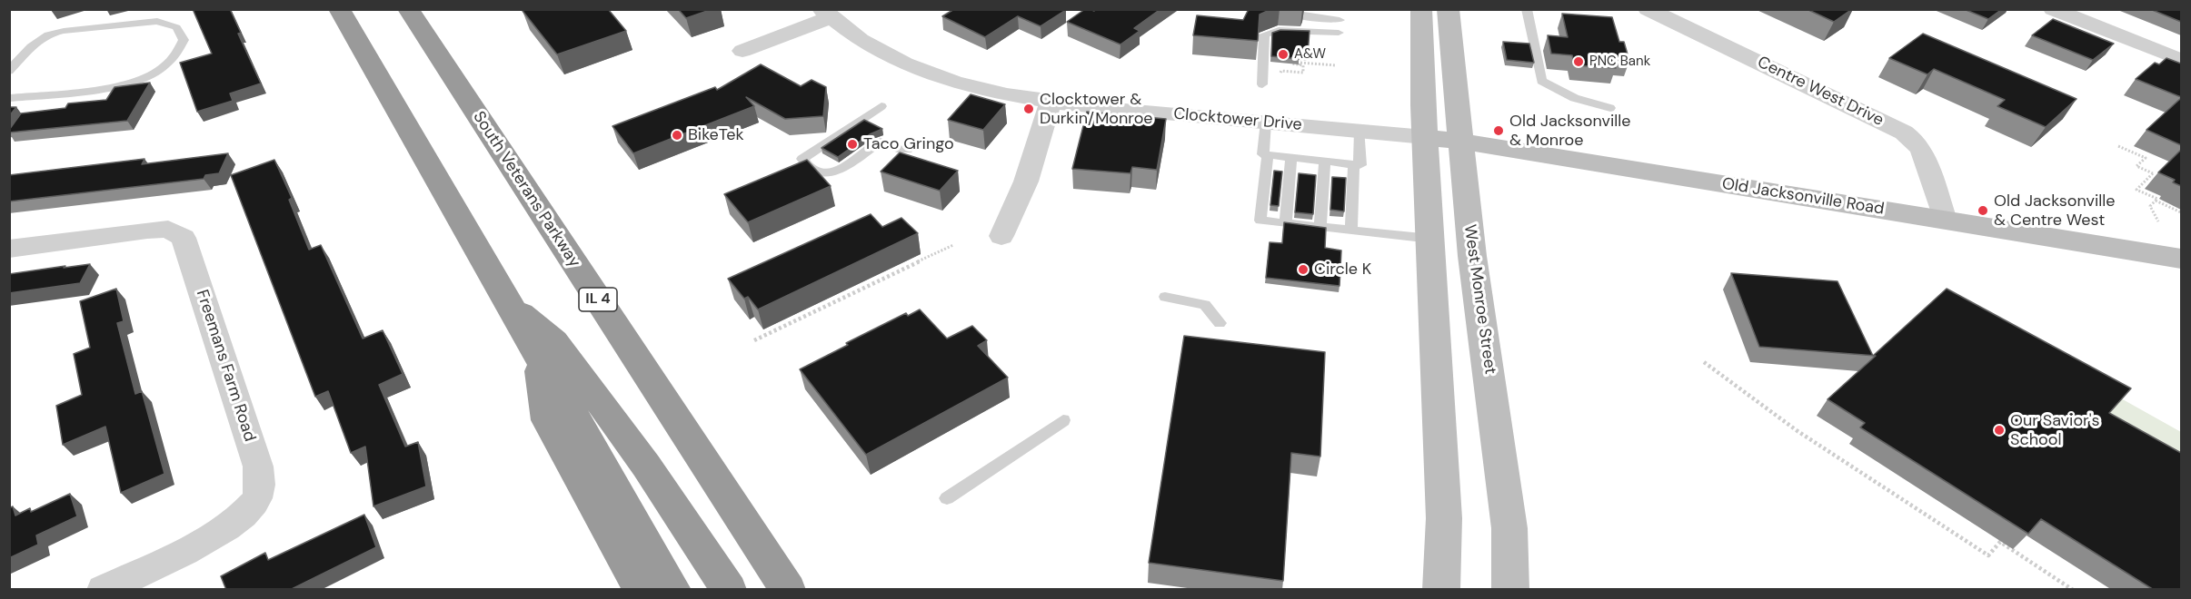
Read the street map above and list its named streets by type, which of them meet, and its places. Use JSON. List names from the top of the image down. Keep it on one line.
{"streets":{"highway":["South Veterans Parkway","IL 4"],"street":["Centre West Drive","Clocktower Drive","Old Jacksonville Road","West Monroe Street","Freemans Farm Road"]},"crossings":[["Centre West Drive","Old Jacksonville Road"],["Clocktower Drive","Old Jacksonville Road"],["Old Jacksonville Road","West Monroe Street"]],"places":["A&W","PNC Bank","Clocktower & Durkin/Monroe","Old Jacksonville & Monroe","BikeTek","Taco Gringo","Old Jacksonville & Centre West","Circle K","Our Savior's School"]}
